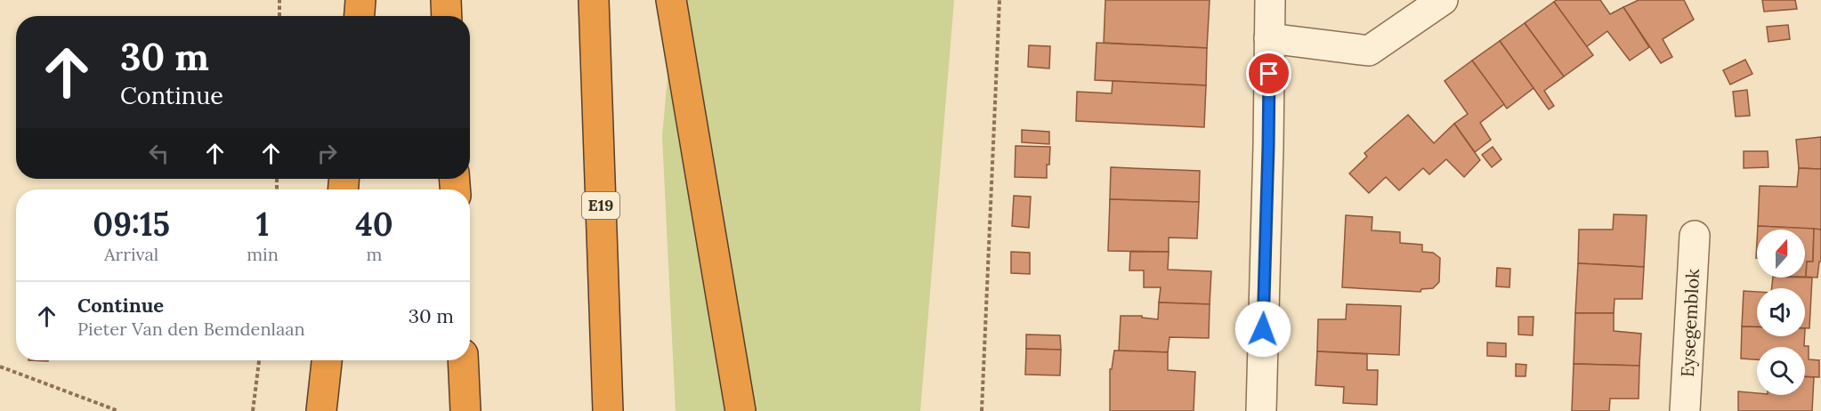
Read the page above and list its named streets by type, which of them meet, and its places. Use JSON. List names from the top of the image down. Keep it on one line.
{"streets":{"highway":["E19"],"street":["Eysegemblok"]},"north":"top","page":{"turn":["30 m","Continue"],"eta":["09:15","Arrival","1","min","40","m"],"list":[{"name":"Continue","note":"Pieter Van den Bemdenlaan","value":"30 m"}]}}
